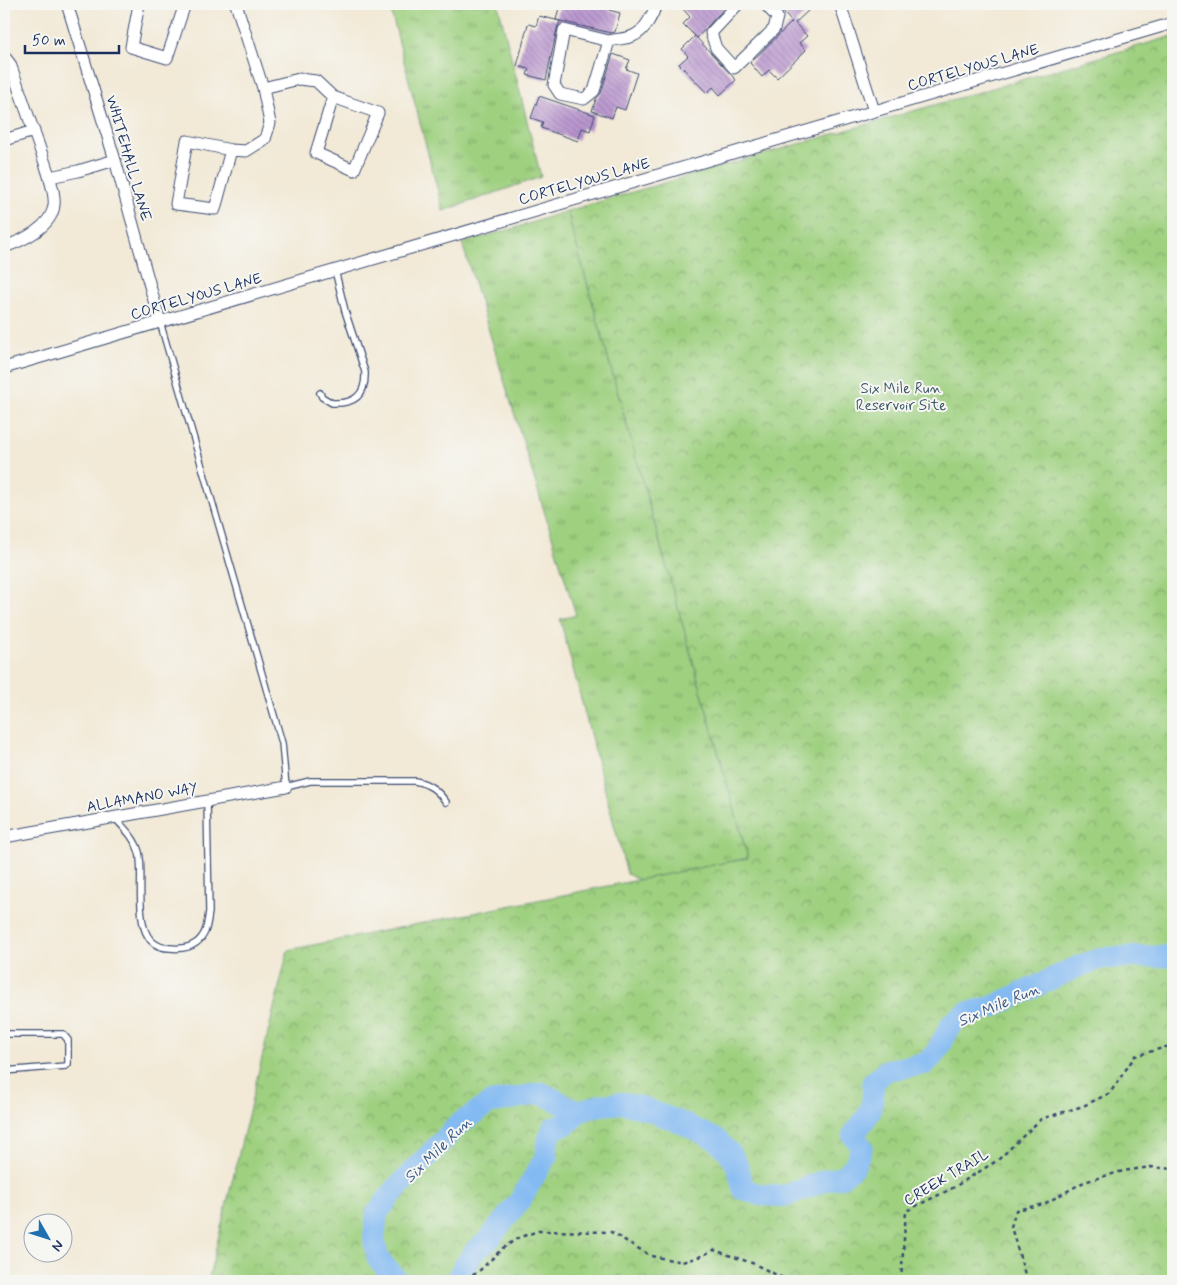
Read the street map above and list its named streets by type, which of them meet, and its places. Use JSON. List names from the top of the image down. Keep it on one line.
{"streets":{"street":["CORTELYOUS LANE","WHITEHALL LANE","ALLAMANO WAY"],"path":["CREEK TRAIL"]},"crossings":[["CORTELYOUS LANE","WHITEHALL LANE"]],"water":["Six Mile Run"],"parks":["Six Mile Run Reservoir Site"],"scale_bar":"50 m","north":"bottom right"}
